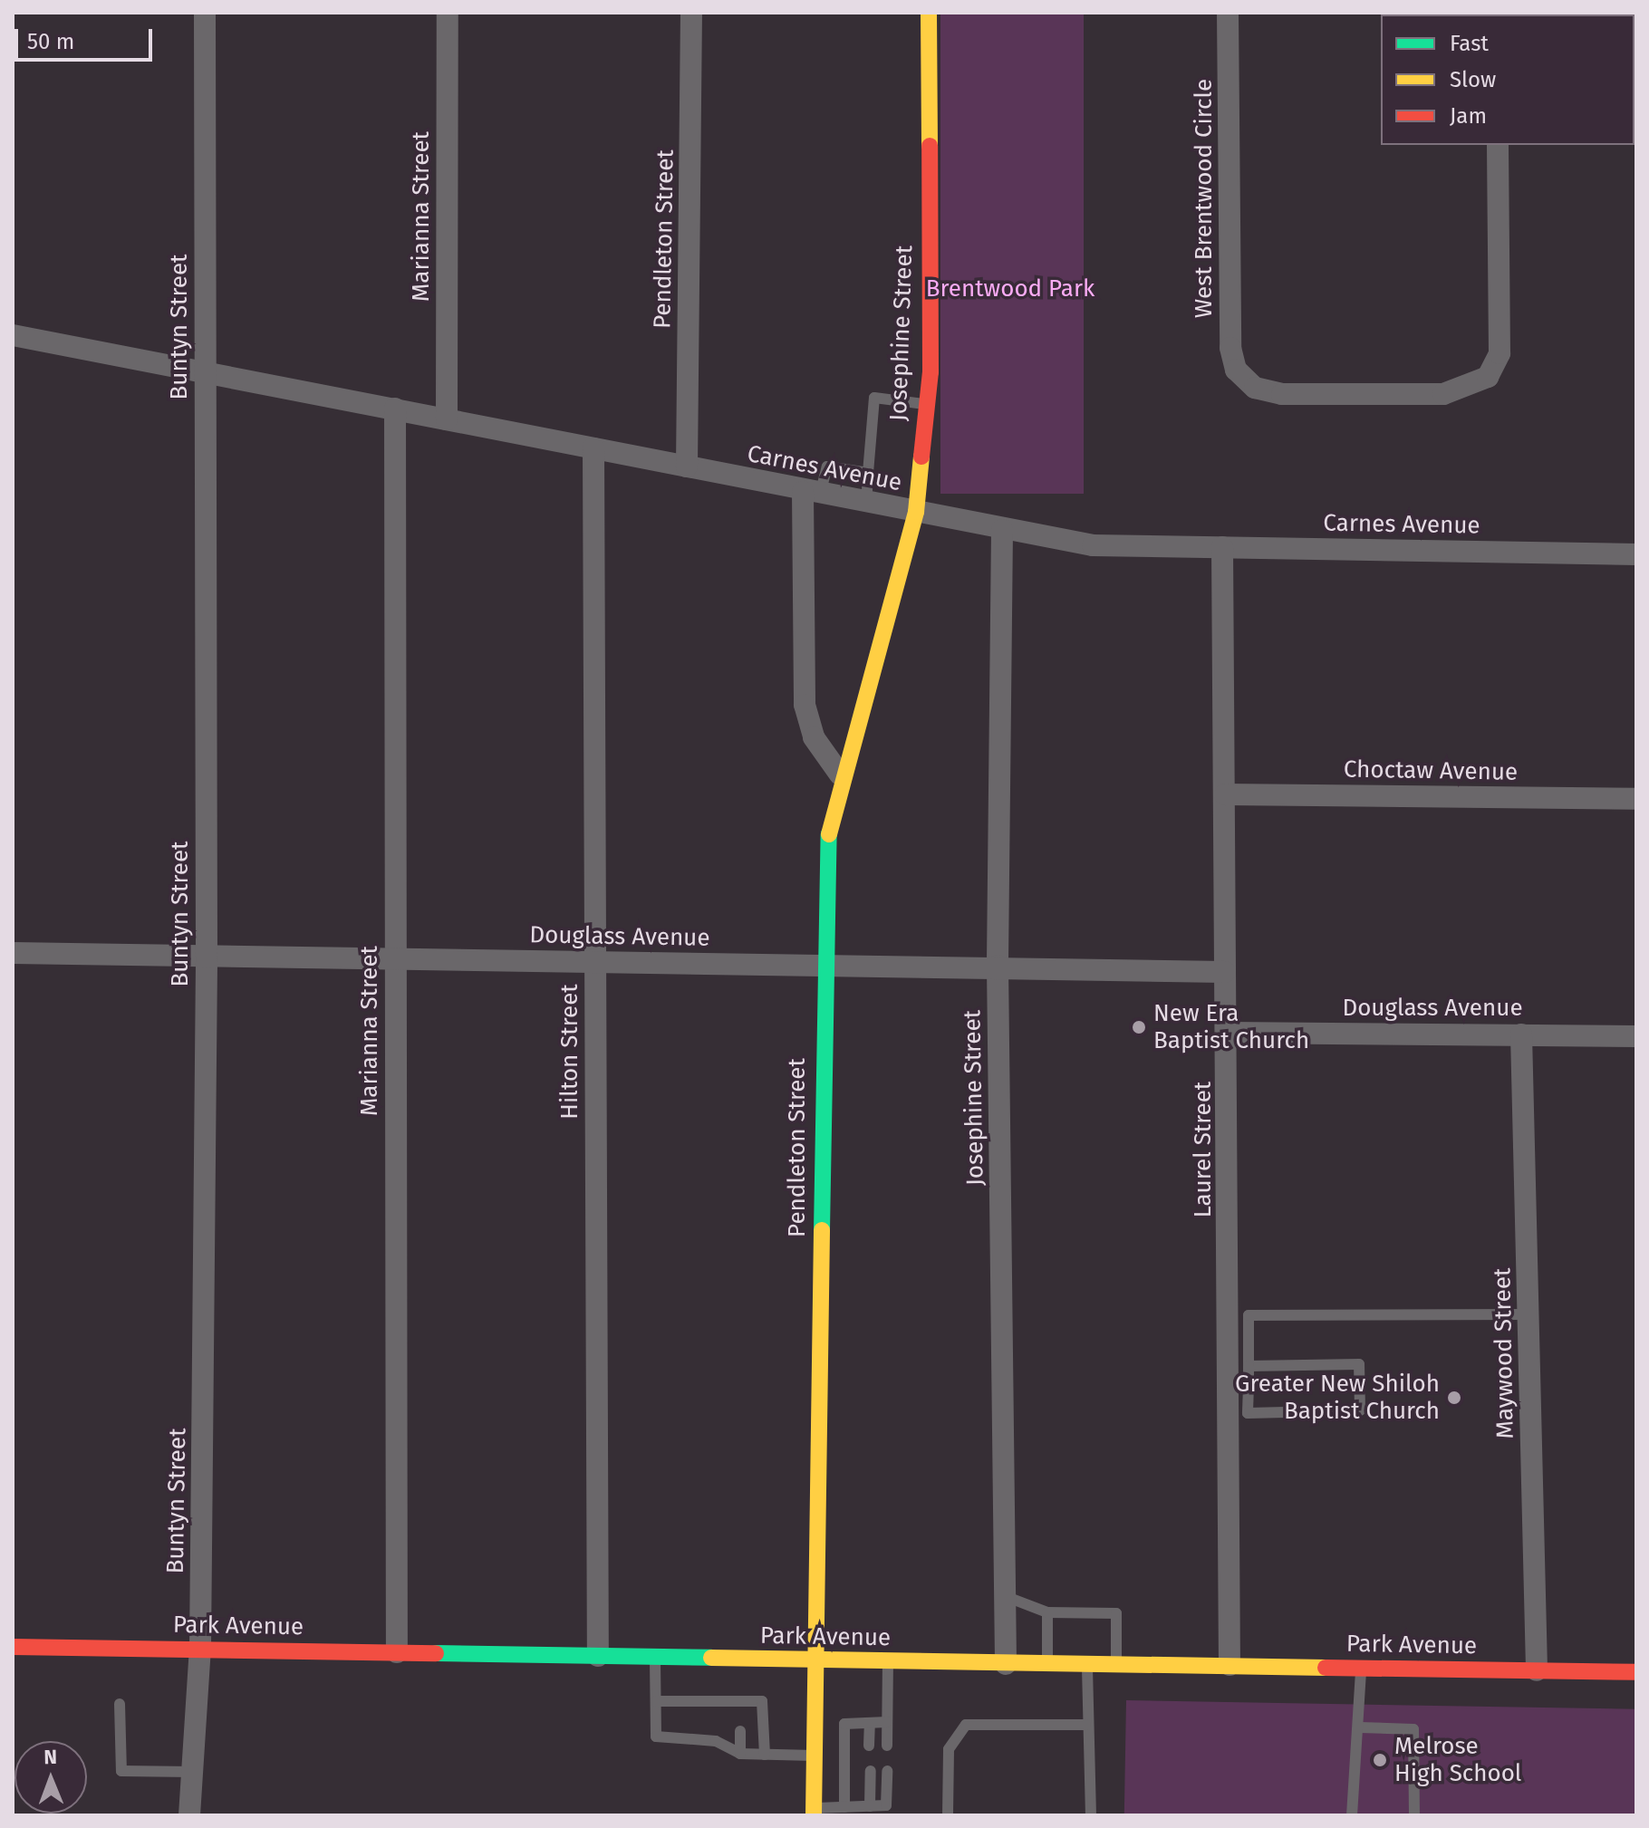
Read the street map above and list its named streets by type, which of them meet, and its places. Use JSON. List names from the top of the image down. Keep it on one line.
{"streets":{"main road":["Pendleton Street","Josephine Street","Park Avenue"],"street":["West Brentwood Circle","Marianna Street","Buntyn Street","Carnes Avenue","Choctaw Avenue","Douglass Avenue","Hilton Street","Laurel Street","Maywood Street"]},"crossings":[["Marianna Street","Carnes Avenue"],["Marianna Street","Douglass Avenue"],["Marianna Street","Park Avenue"],["Pendleton Street","Josephine Street"],["Pendleton Street","Carnes Avenue"],["Pendleton Street","Douglass Avenue"],["Pendleton Street","Park Avenue"],["Buntyn Street","Carnes Avenue"],["Buntyn Street","Douglass Avenue"],["Buntyn Street","Park Avenue"],["Josephine Street","Carnes Avenue"],["Josephine Street","Douglass Avenue"],["Josephine Street","Park Avenue"],["Carnes Avenue","Hilton Street"],["Carnes Avenue","Laurel Street"],["Choctaw Avenue","Laurel Street"],["Douglass Avenue","Hilton Street"],["Douglass Avenue","Laurel Street"],["Douglass Avenue","Maywood Street"],["Hilton Street","Park Avenue"],["Laurel Street","Park Avenue"],["Maywood Street","Park Avenue"]],"parks":["Brentwood Park"],"places":["New Era Baptist Church","Greater New Shiloh Baptist Church","Melrose High School"],"legend":["Fast","Slow","Jam"],"scale_bar":"50 m","north":"top"}
